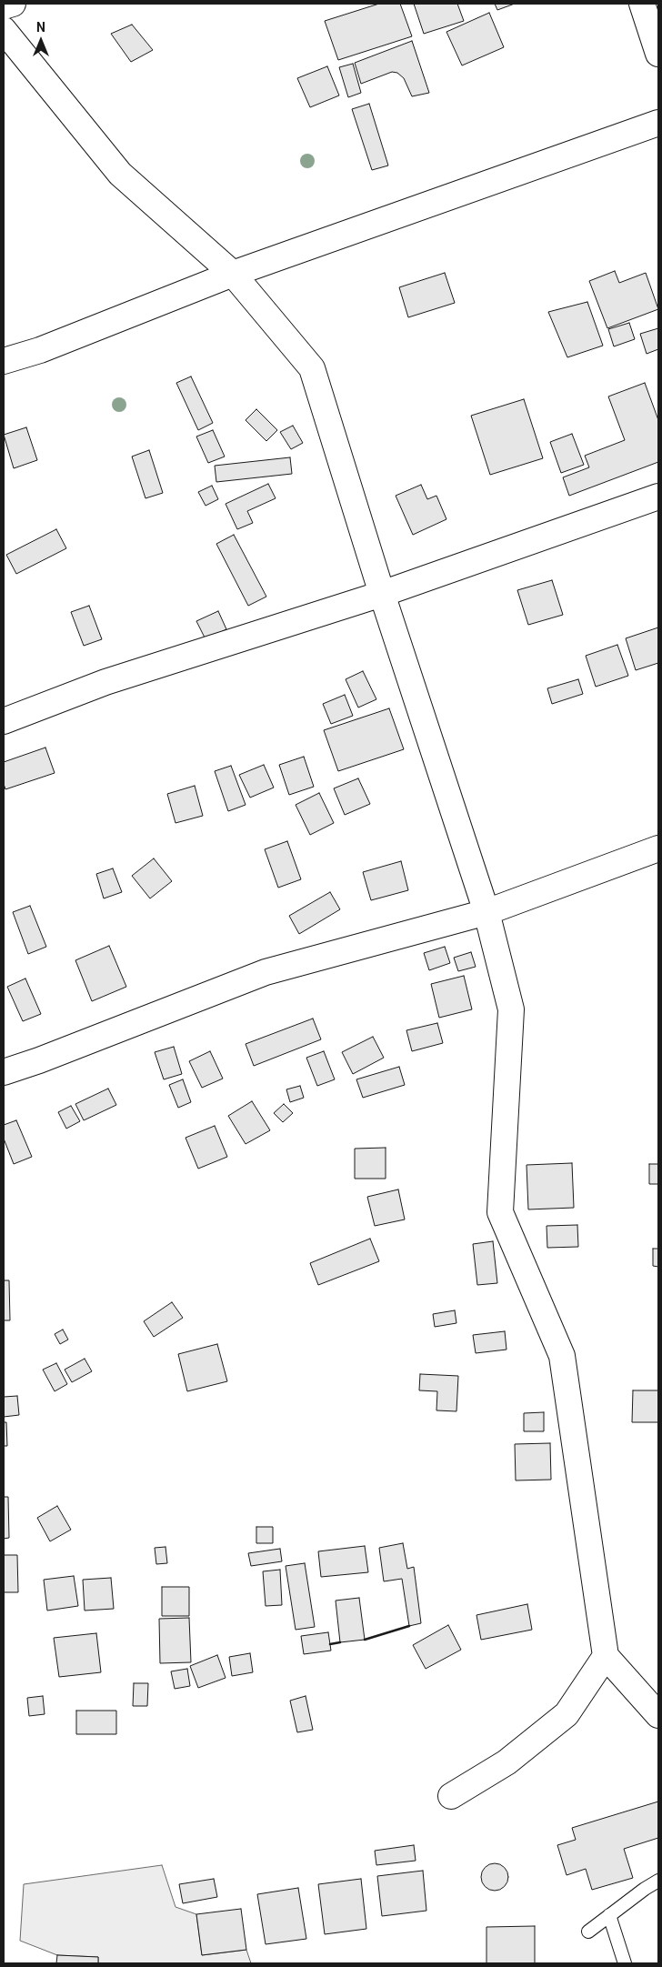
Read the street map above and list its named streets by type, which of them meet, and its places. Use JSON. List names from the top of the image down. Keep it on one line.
{"north":"top"}
